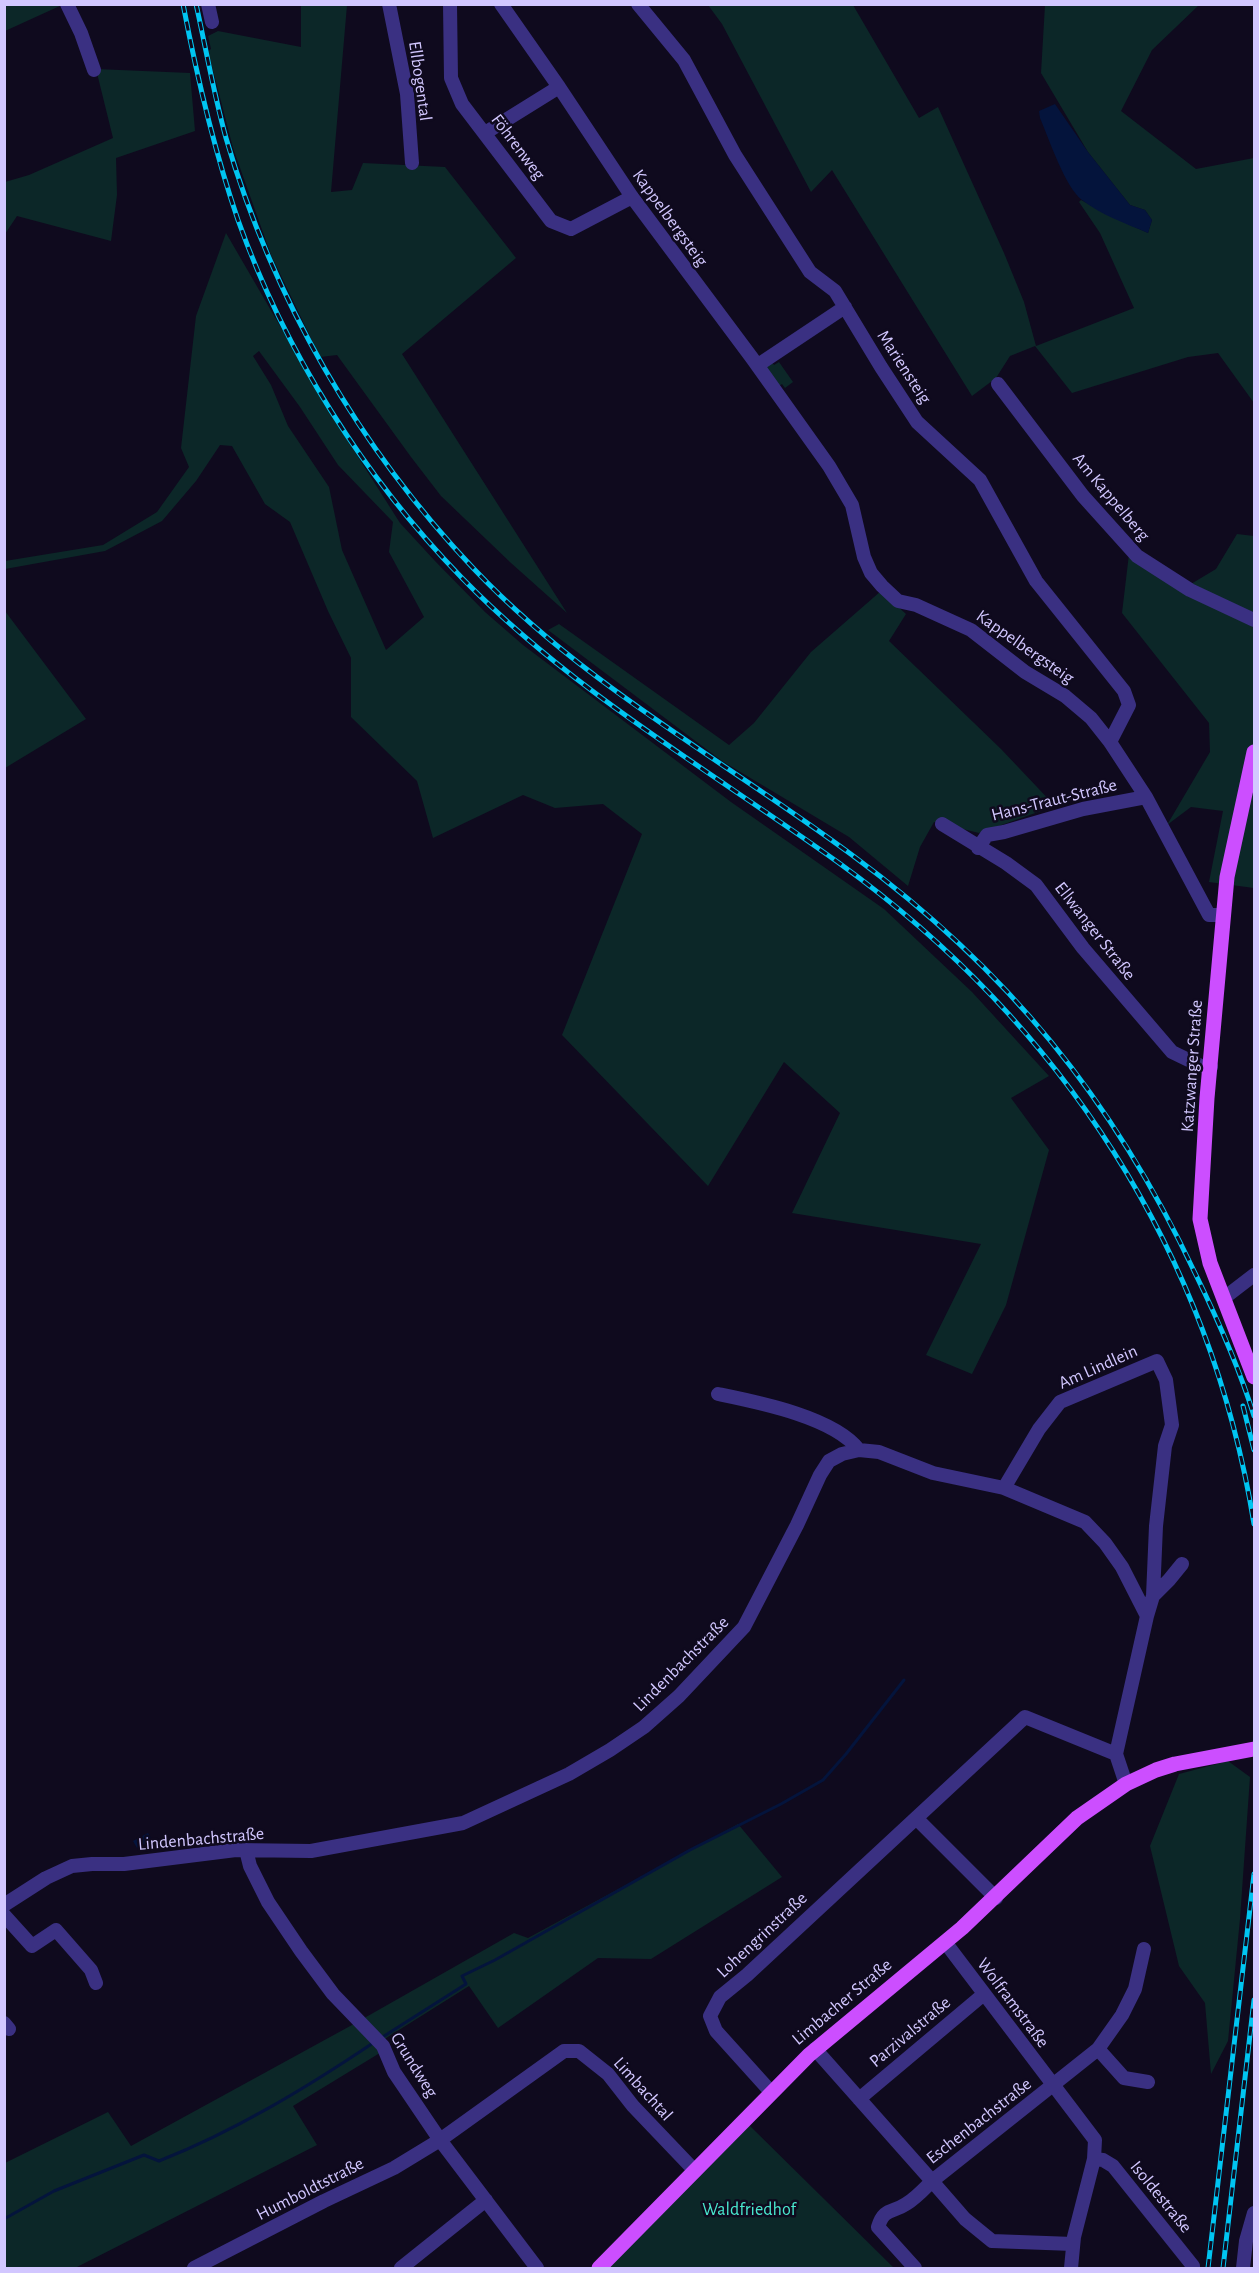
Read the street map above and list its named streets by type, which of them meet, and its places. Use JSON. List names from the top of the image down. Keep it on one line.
{"streets":{"main road":["Katzwanger Straße","Limbacher Straße"],"street":["Ellbogental","Föhrenweg","Kappelbergsteig","Mariensteig","Am Kappelberg","Hans-Traut-Straße","Ellwanger Straße","Am Lindlein","Lindenbachstraße","Lohengrinstraße","Wolframstraße","Parzivalstraße","Grundweg","Limbachtal","Eschenbachstraße","Humboldtstraße","Isoldestraße"]},"crossings":[["Föhrenweg","Kappelbergsteig"],["Kappelbergsteig","Mariensteig"],["Kappelbergsteig","Hans-Traut-Straße"],["Kappelbergsteig","Katzwanger Straße"],["Hans-Traut-Straße","Ellwanger Straße"],["Ellwanger Straße","Katzwanger Straße"],["Lindenbachstraße","Grundweg"],["Lohengrinstraße","Limbacher Straße"],["Limbacher Straße","Wolframstraße"],["Limbacher Straße","Limbachtal"],["Limbacher Straße","Eschenbachstraße"],["Wolframstraße","Parzivalstraße"],["Wolframstraße","Eschenbachstraße"],["Wolframstraße","Isoldestraße"],["Parzivalstraße","Eschenbachstraße"],["Grundweg","Limbachtal"],["Grundweg","Humboldtstraße"],["Limbachtal","Humboldtstraße"]],"parks":["Waldfriedhof"]}
